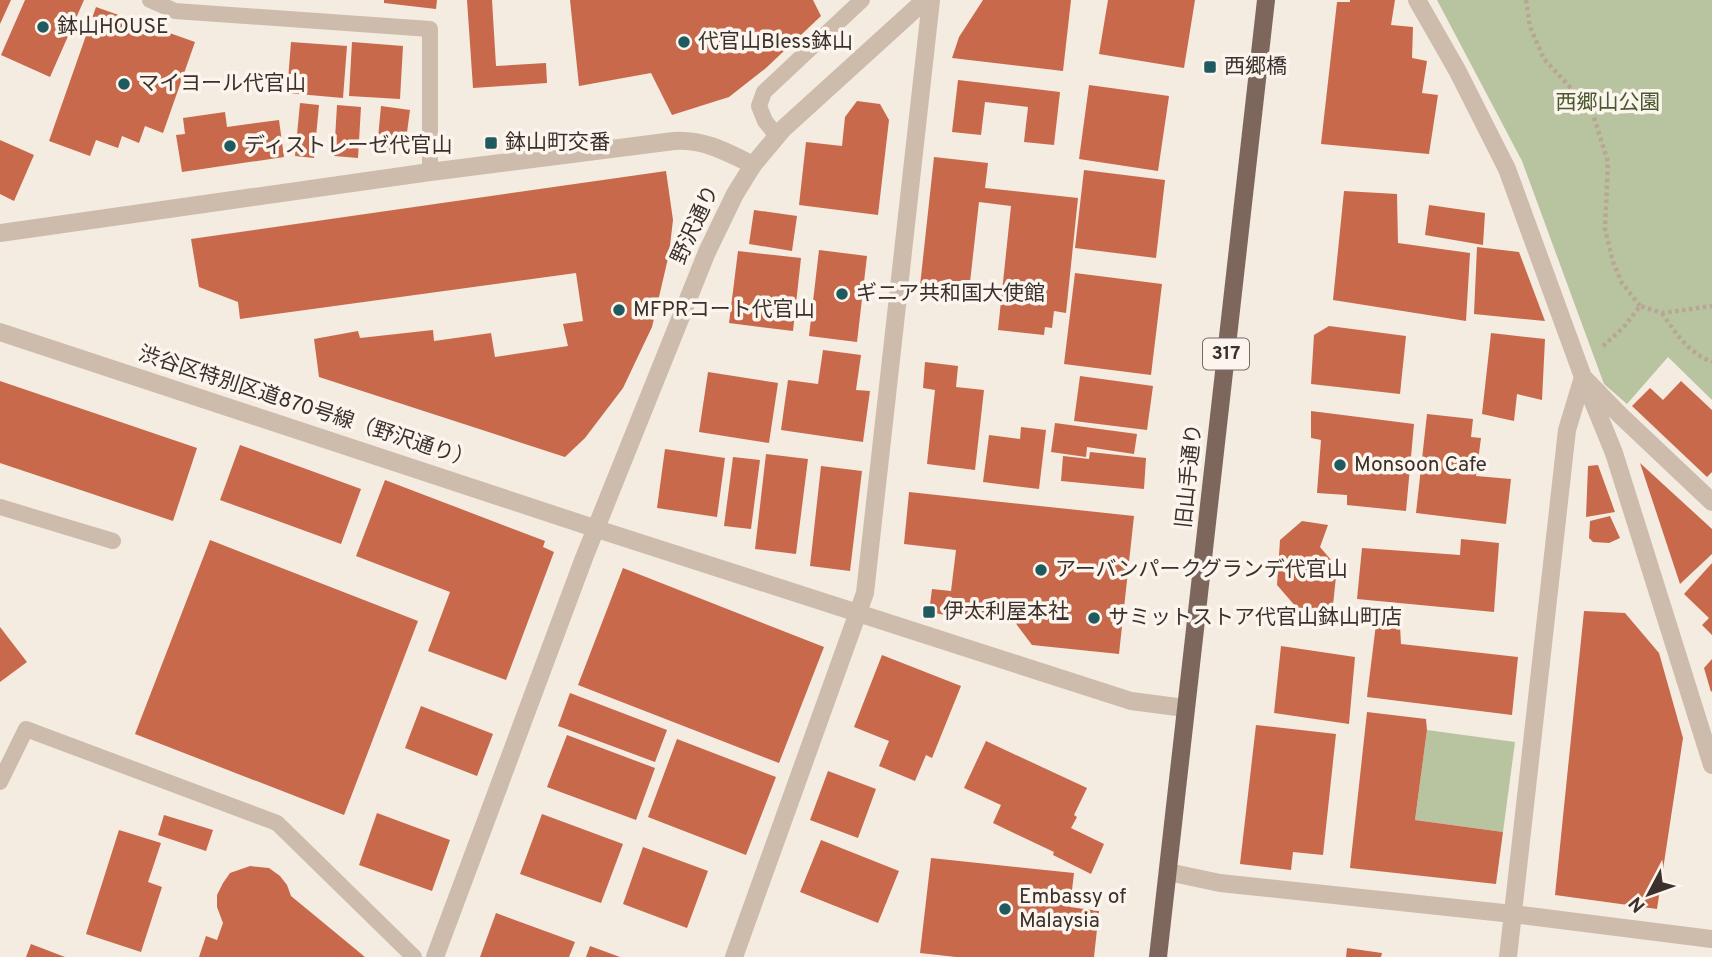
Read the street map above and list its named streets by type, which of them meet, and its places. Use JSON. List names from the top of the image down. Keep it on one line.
{"streets":{"main road":["317","旧山手通り"],"street":["野沢通り","渋谷区特別区道870号線（野沢通り）"]},"crossings":[["野沢通り","渋谷区特別区道870号線（野沢通り）"],["渋谷区特別区道870号線（野沢通り）","旧山手通り"]],"parks":["西郷山公園"],"places":{"other":["鉢山HOUSE","代官山Bless鉢山","マイヨール代官山","ディストレーゼ代官山","ギニア共和国大使館","MFPRコート代官山","Monsoon Cafe","アーバンパークグランデ代官山","サミットストア代官山鉢山町店","Embassy of Malaysia"],"transit":["西郷橋","鉢山町交番","伊太利屋本社"]},"north":"bottom left"}
